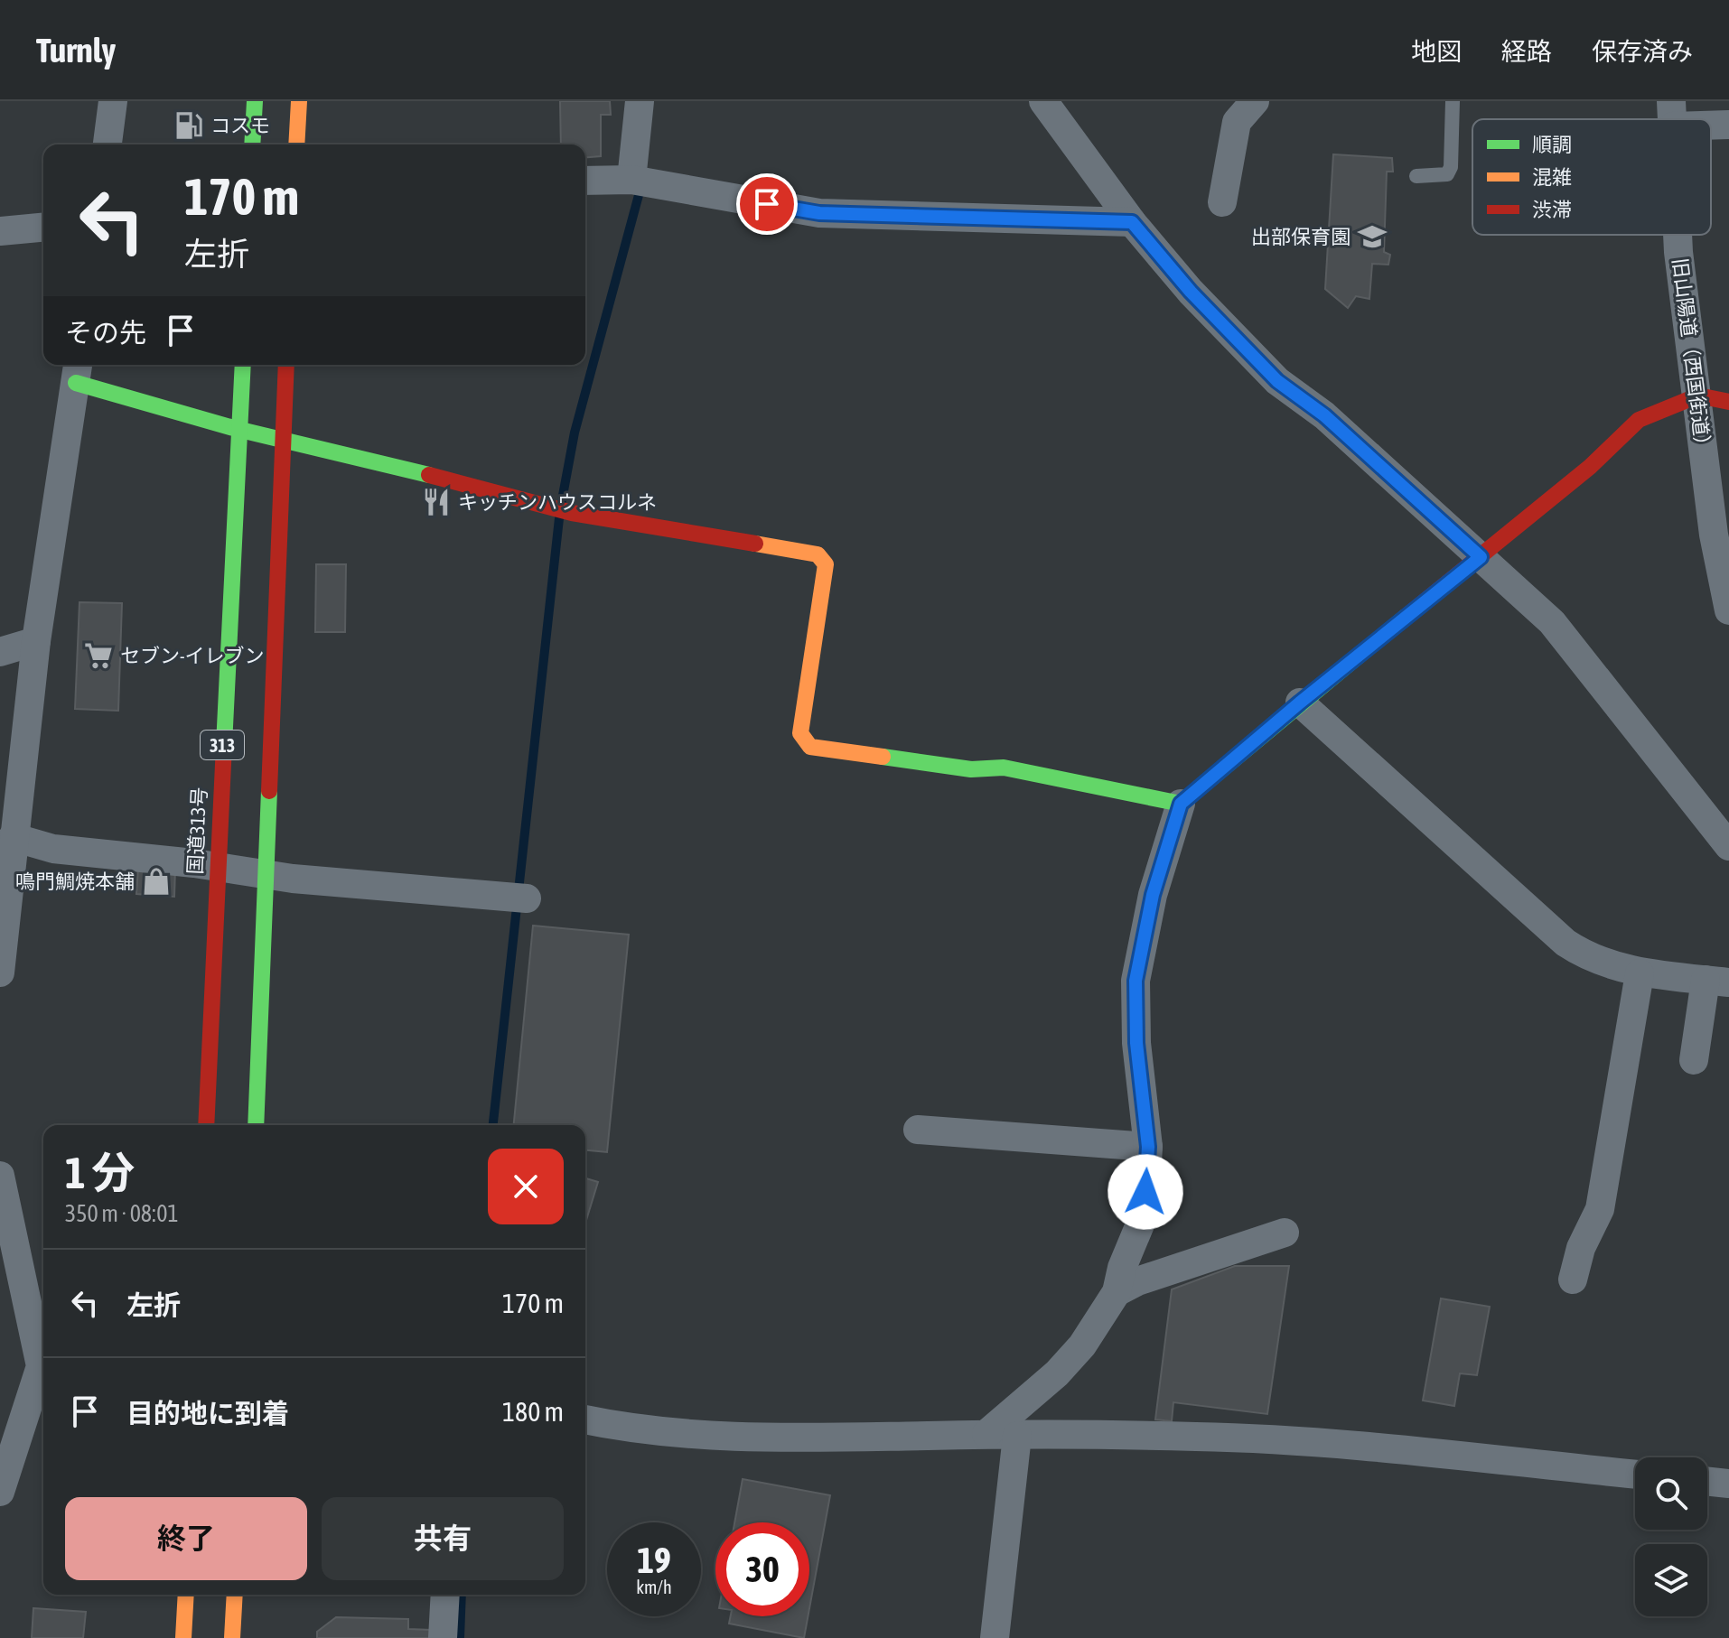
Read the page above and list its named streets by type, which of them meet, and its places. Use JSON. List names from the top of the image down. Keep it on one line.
{"streets":{"main road":["313","国道313号"],"street":["旧山陽道（西国街道）"]},"places":{"fuel station":["コスモ"],"school or university":["出部保育園"],"restaurant":["キッチンハウスコルネ"],"supermarket":["セブン-イレブン"],"shop":["鳴門鯛焼本舗"]},"legend":["順調","混雑","渋滞"],"page":{"header":"Turnly","nav":["地図","経路","保存済み"],"turn":["170 m","左折"],"then":"その先","heading":["1 分","350 m · 08:01"],"list":[{"name":"左折","value":"170 m"},{"name":"目的地に到着","value":"180 m"}],"buttons":["終了","共有"],"speed":"19 km/h","limit":"30"}}
